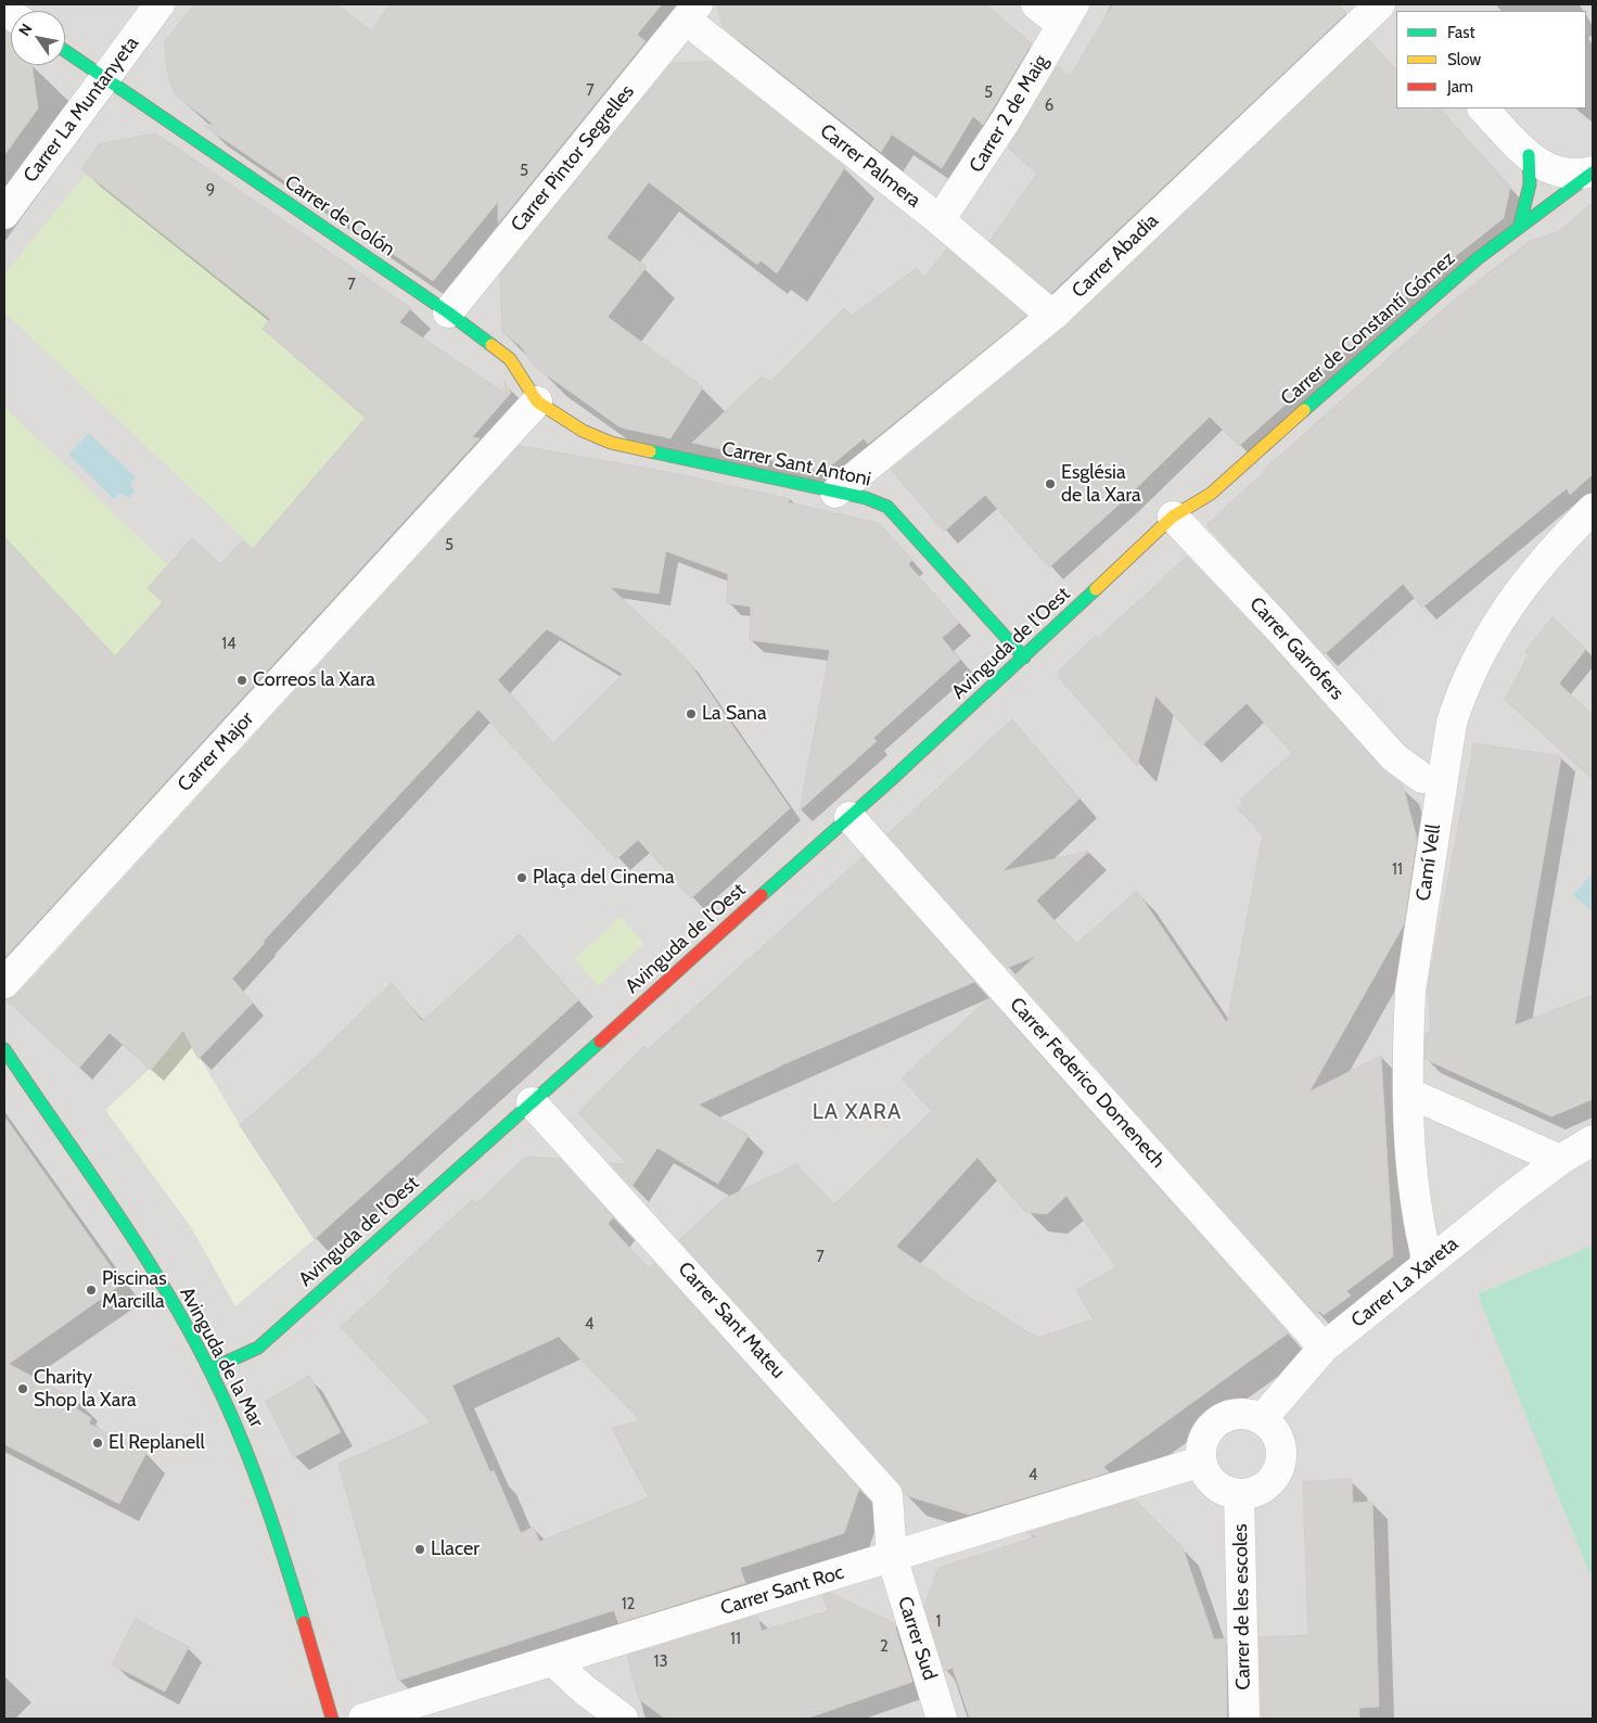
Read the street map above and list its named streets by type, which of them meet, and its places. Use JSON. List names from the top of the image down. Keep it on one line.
{"streets":{"main road":["Carrer de Colón","Carrer de Constantí Gómez","Carrer Sant Antoni","Avinguda de l'Oest","Avinguda de la Mar"],"street":["Carrer La Muntanyeta","Carrer 2 de Maig","Carrer Pintor Segrelles","Carrer Palmera","Carrer Abadia","Carrer Garrofers","Carrer Major","Camí Vell","Carrer Federico Domenech","Carrer La Xareta","Carrer Sant Mateu","Carrer Sant Roc","Carrer de les escoles","Carrer Sud"]},"crossings":[["Carrer La Muntanyeta","Carrer de Colón"],["Carrer 2 de Maig","Carrer Palmera"],["Carrer Pintor Segrelles","Carrer Palmera"],["Carrer Pintor Segrelles","Carrer de Colón"],["Carrer Palmera","Carrer Abadia"],["Carrer de Colón","Carrer Sant Antoni"],["Carrer de Colón","Carrer Major"],["Carrer Abadia","Carrer Sant Antoni"],["Carrer de Constantí Gómez","Avinguda de l'Oest"],["Carrer de Constantí Gómez","Carrer Garrofers"],["Carrer Sant Antoni","Avinguda de l'Oest"],["Carrer Sant Antoni","Carrer Major"],["Avinguda de l'Oest","Carrer Garrofers"],["Avinguda de l'Oest","Carrer Federico Domenech"],["Avinguda de l'Oest","Carrer Sant Mateu"],["Avinguda de l'Oest","Avinguda de la Mar"],["Camí Vell","Carrer La Xareta"],["Carrer Federico Domenech","Carrer La Xareta"],["Carrer La Xareta","Carrer Sant Roc"],["Carrer La Xareta","Carrer de les escoles"],["Carrer Sant Mateu","Carrer Sant Roc"],["Carrer Sant Mateu","Carrer Sud"],["Carrer Sant Roc","Carrer de les escoles"],["Carrer Sant Roc","Carrer Sud"]],"districts":["LA XARA"],"places":["Església de la Xara","Correos la Xara","La Sana","Plaça del Cinema","Piscinas Marcilla","Charity Shop la Xara","El Replanell","Llacer"],"house_numbers":["7","5","6","5","9","7","5","14","11","7","4","4","12","1","11","2","13"],"legend":["Fast","Slow","Jam"],"north":"top left"}
